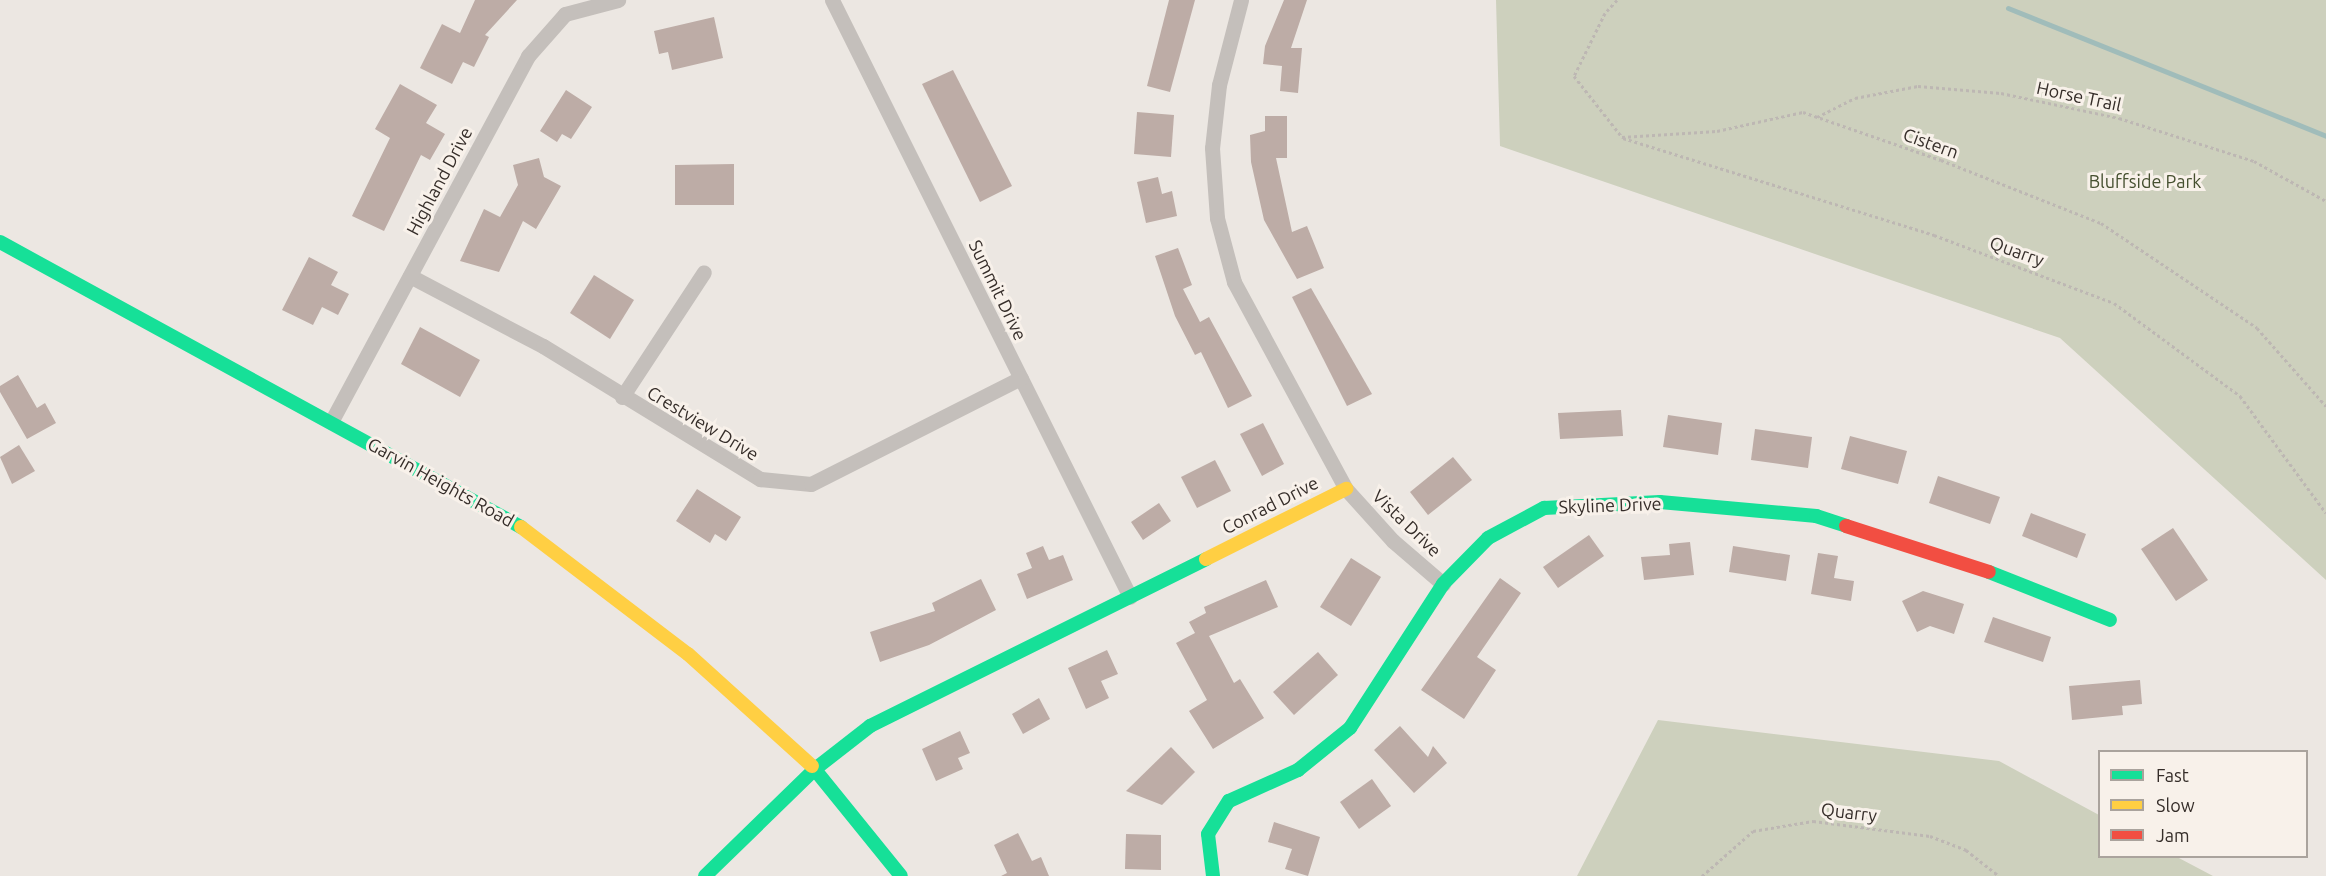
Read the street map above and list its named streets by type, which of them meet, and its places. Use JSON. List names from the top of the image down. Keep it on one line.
{"streets":{"street":["Highland Drive","Summit Drive","Crestview Drive","Garvin Heights Road","Conrad Drive","Skyline Drive","Vista Drive"],"path":["Horse Trail","Cistern","Quarry"]},"crossings":[["Horse Trail","Cistern"],["Cistern","Quarry"],["Highland Drive","Crestview Drive"],["Highland Drive","Garvin Heights Road"],["Summit Drive","Crestview Drive"],["Summit Drive","Conrad Drive"],["Garvin Heights Road","Conrad Drive"],["Conrad Drive","Vista Drive"],["Skyline Drive","Vista Drive"]],"parks":["Bluffside Park"],"legend":["Fast","Slow","Jam"]}
